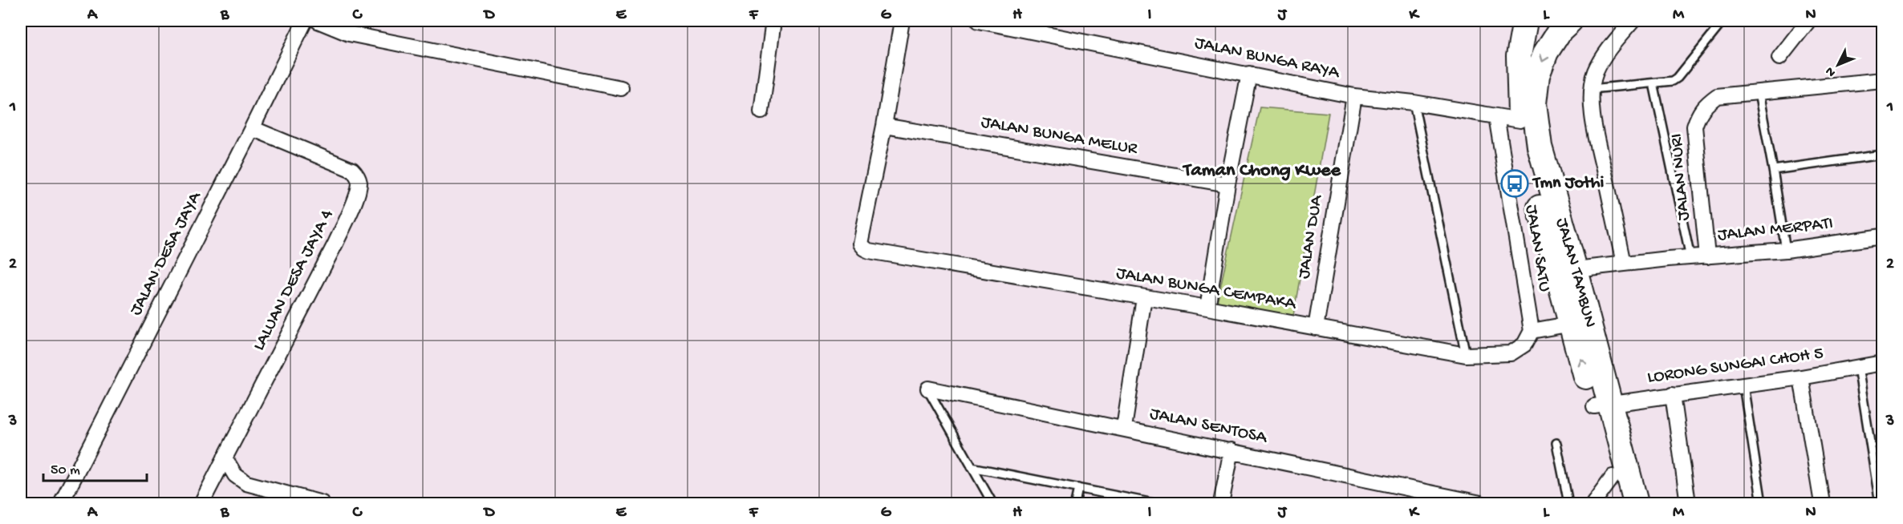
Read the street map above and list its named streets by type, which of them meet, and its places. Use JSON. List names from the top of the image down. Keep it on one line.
{"streets":{"main road":["JALAN TAMBUN"],"street":["JALAN BUNGA RAYA","JALAN BUNGA MELUR","JALAN NURI","JALAN MERPATI","JALAN DUA","JALAN SATU","JALAN DESA JAYA","LALUAN DESA JAYA 4","JALAN BUNGA CEMPAKA","LORONG SUNGAI CHOH 5","JALAN SENTOSA"]},"crossings":[["JALAN BUNGA RAYA","JALAN DUA"],["JALAN BUNGA RAYA","JALAN SATU"],["JALAN BUNGA RAYA","JALAN TAMBUN"],["JALAN BUNGA MELUR","JALAN BUNGA CEMPAKA"],["JALAN NURI","JALAN MERPATI"],["JALAN MERPATI","JALAN TAMBUN"],["JALAN DUA","JALAN BUNGA CEMPAKA"],["JALAN SATU","JALAN BUNGA CEMPAKA"],["JALAN DESA JAYA","LALUAN DESA JAYA 4"],["JALAN TAMBUN","LORONG SUNGAI CHOH 5"]],"districts":["Taman Chong Kwee"],"places":{"bus stop":["Tmn Jothi"]},"scale_bar":"50 m","north":"bottom left","grid":{"columns":["A","B","C","D","E","F","G","H","I","J","K","L","M","N"],"rows":["1","2","3"]}}
